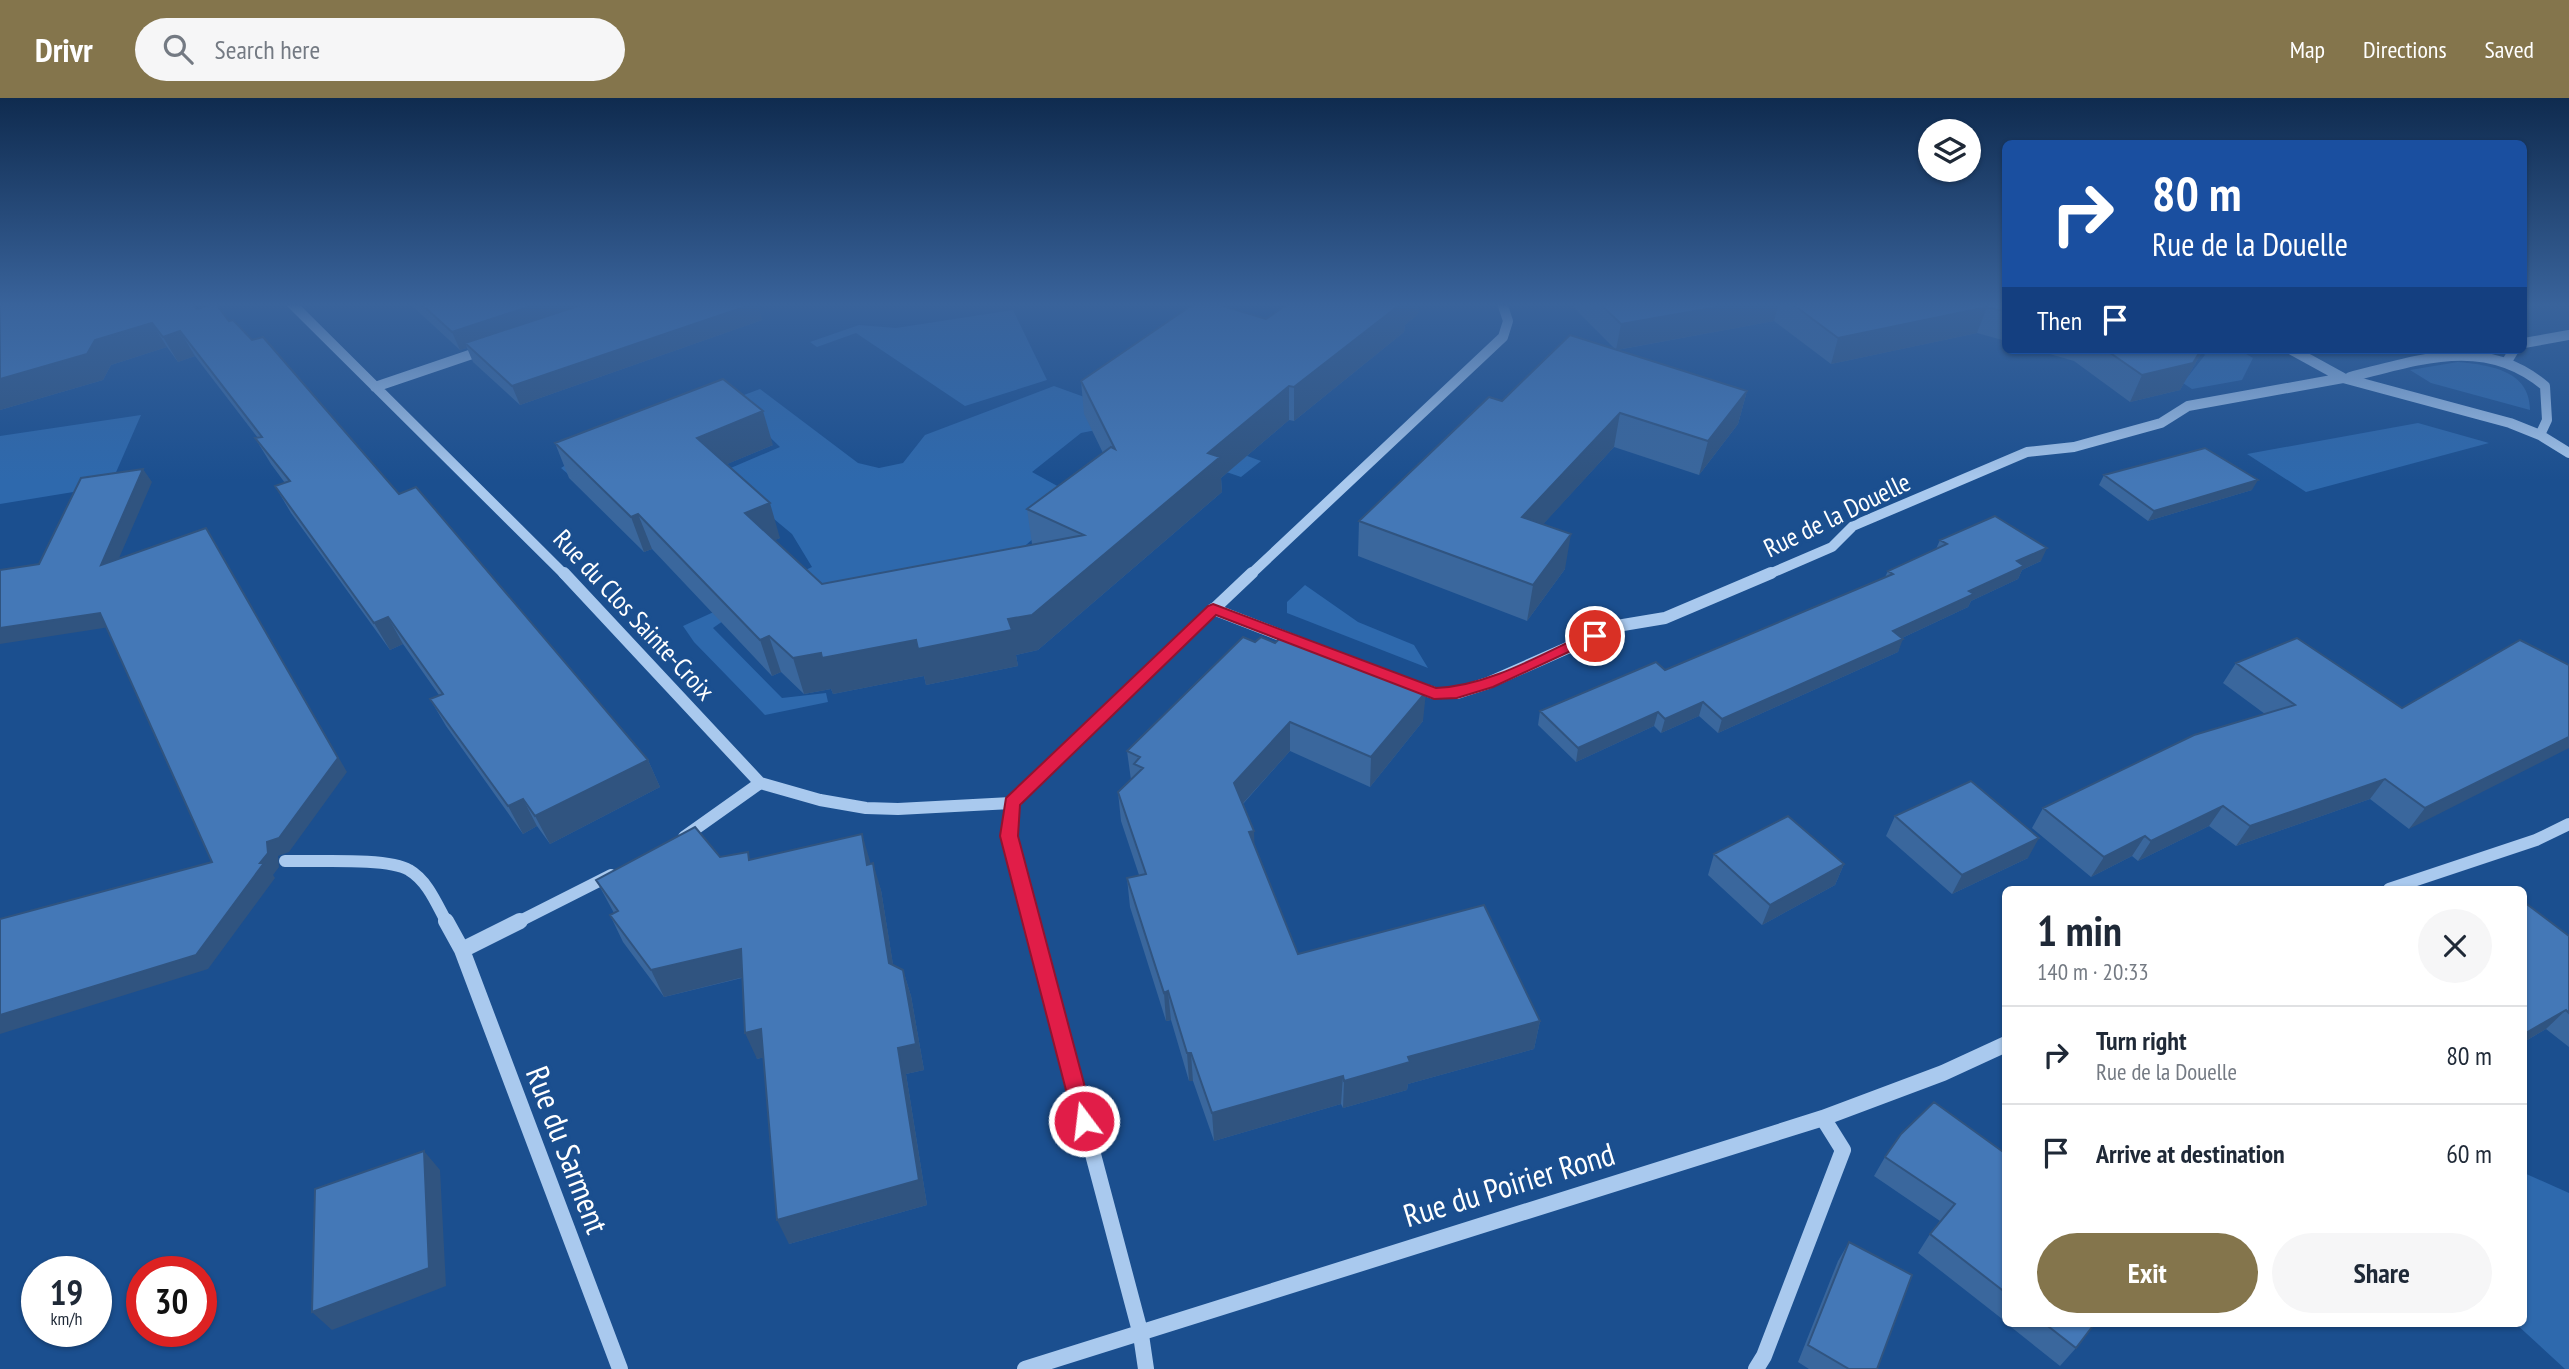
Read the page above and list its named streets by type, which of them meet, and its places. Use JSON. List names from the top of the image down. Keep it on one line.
{"streets":{"street":["Rue de la Douelle","Rue du Clos Sainte-Croix","Rue du Sarment","Rue du Poirier Rond"]},"page":{"header":"Drivr","search":"Search here","nav":["Map","Directions","Saved"],"turn":["80 m","Rue de la Douelle"],"then":"Then","heading":["1 min","140 m · 20:33"],"list":[{"name":"Turn right","note":"Rue de la Douelle","value":"80 m"},{"name":"Arrive at destination","value":"60 m"}],"buttons":["Exit","Share"],"speed":"19 km/h","limit":"30"}}
